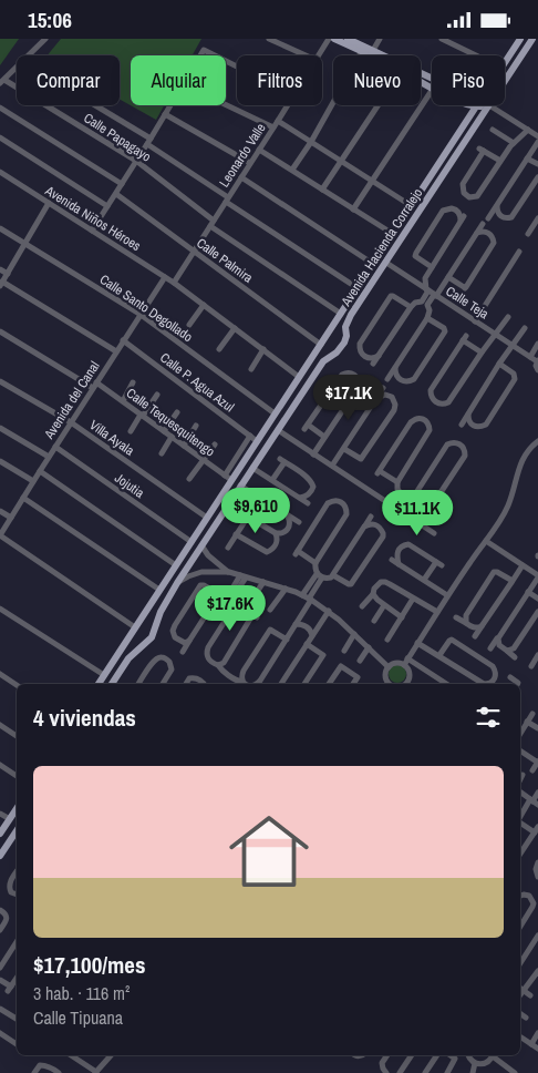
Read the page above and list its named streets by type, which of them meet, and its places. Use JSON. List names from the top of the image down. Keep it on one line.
{"streets":{"main road":["Avenida Hacienda Corralejo"],"street":["Calle Papagayo","Leonardo Valle","Avenida Niños Héroes","Calle Palmira","Calle Teja","Calle Santo Degollado","Calle P. Agua Azul","Avenida del Canal","Calle Tequesquitengo","Villa Ayala","Jojutia"]},"crossings":[["Calle Papagayo","Leonardo Valle"],["Leonardo Valle","Avenida Niños Héroes"],["Leonardo Valle","Calle Palmira"],["Avenida Niños Héroes","Avenida del Canal"],["Avenida Hacienda Corralejo","Calle Teja"],["Calle Santo Degollado","Avenida del Canal"],["Calle P. Agua Azul","Avenida del Canal"],["Avenida del Canal","Calle Tequesquitengo"],["Avenida del Canal","Villa Ayala"],["Avenida del Canal","Jojutia"]],"page":{"status":"15:06","chip":["Comprar","Alquilar","Filtros","Nuevo","Piso"],"price":["$17.1K","$9,610","$11.1K","$17.6K"],"heading":"4 viviendas","list":[{"name":"$17,100/mes","note":"3 hab. · 116 m² · Calle Tipuana"}]}}
